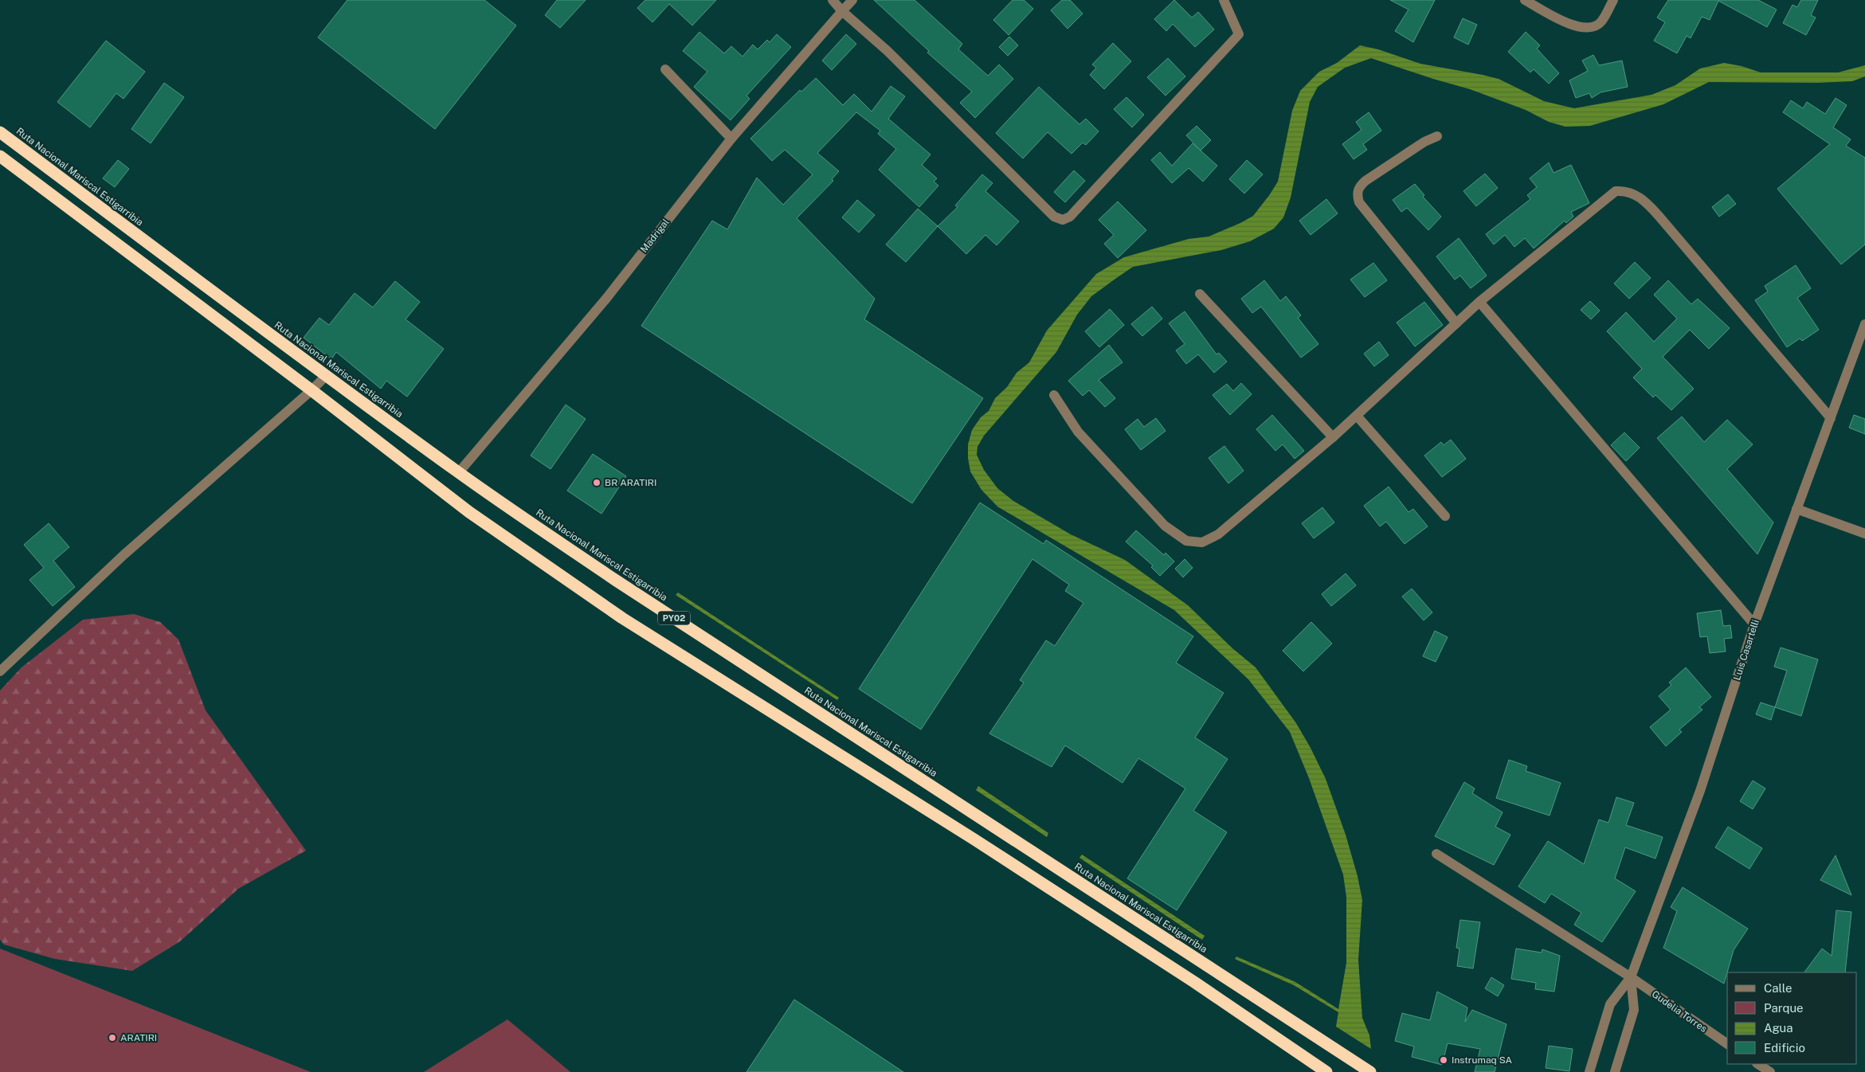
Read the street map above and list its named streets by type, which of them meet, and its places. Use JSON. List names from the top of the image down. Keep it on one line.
{"streets":{"highway":["Ruta Nacional Mariscal Estigarribia","PY02"],"street":["Madrigal","Luis Casartelli","Gudelia Torres"]},"crossings":[["Ruta Nacional Mariscal Estigarribia","Madrigal"],["Luis Casartelli","Gudelia Torres"]],"places":["BR ARATIRI","ARATIRI","Instrumaq SA"],"legend":["Calle","Parque","Agua","Edificio"]}
